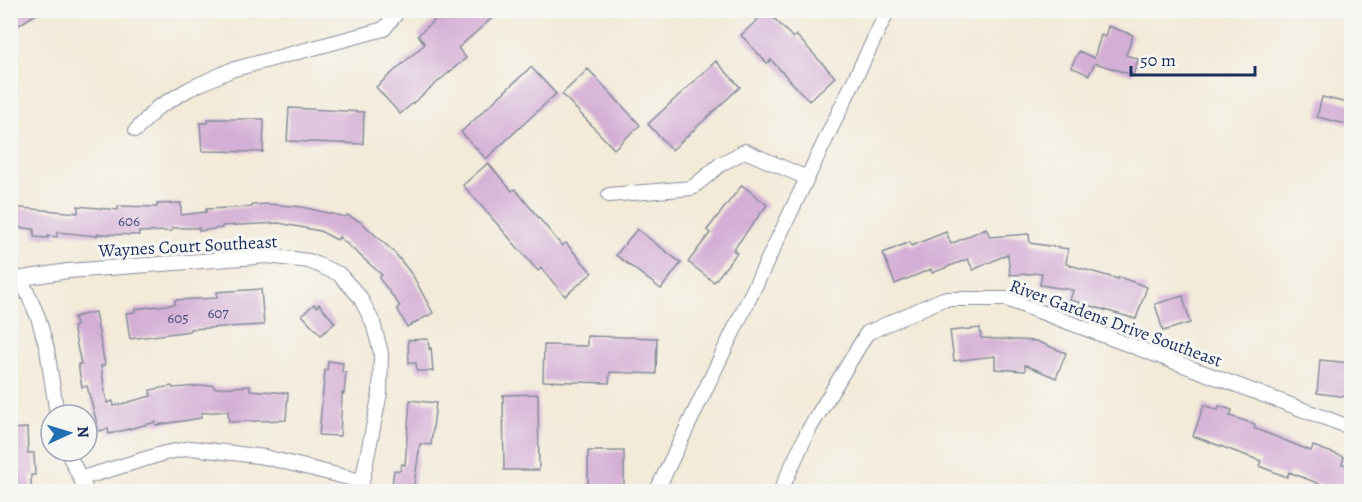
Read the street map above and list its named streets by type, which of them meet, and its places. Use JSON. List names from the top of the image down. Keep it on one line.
{"streets":{"street":["Waynes Court Southeast","River Gardens Drive Southeast"]},"house_numbers":["606","607","605"],"scale_bar":"50 m","north":"right"}
